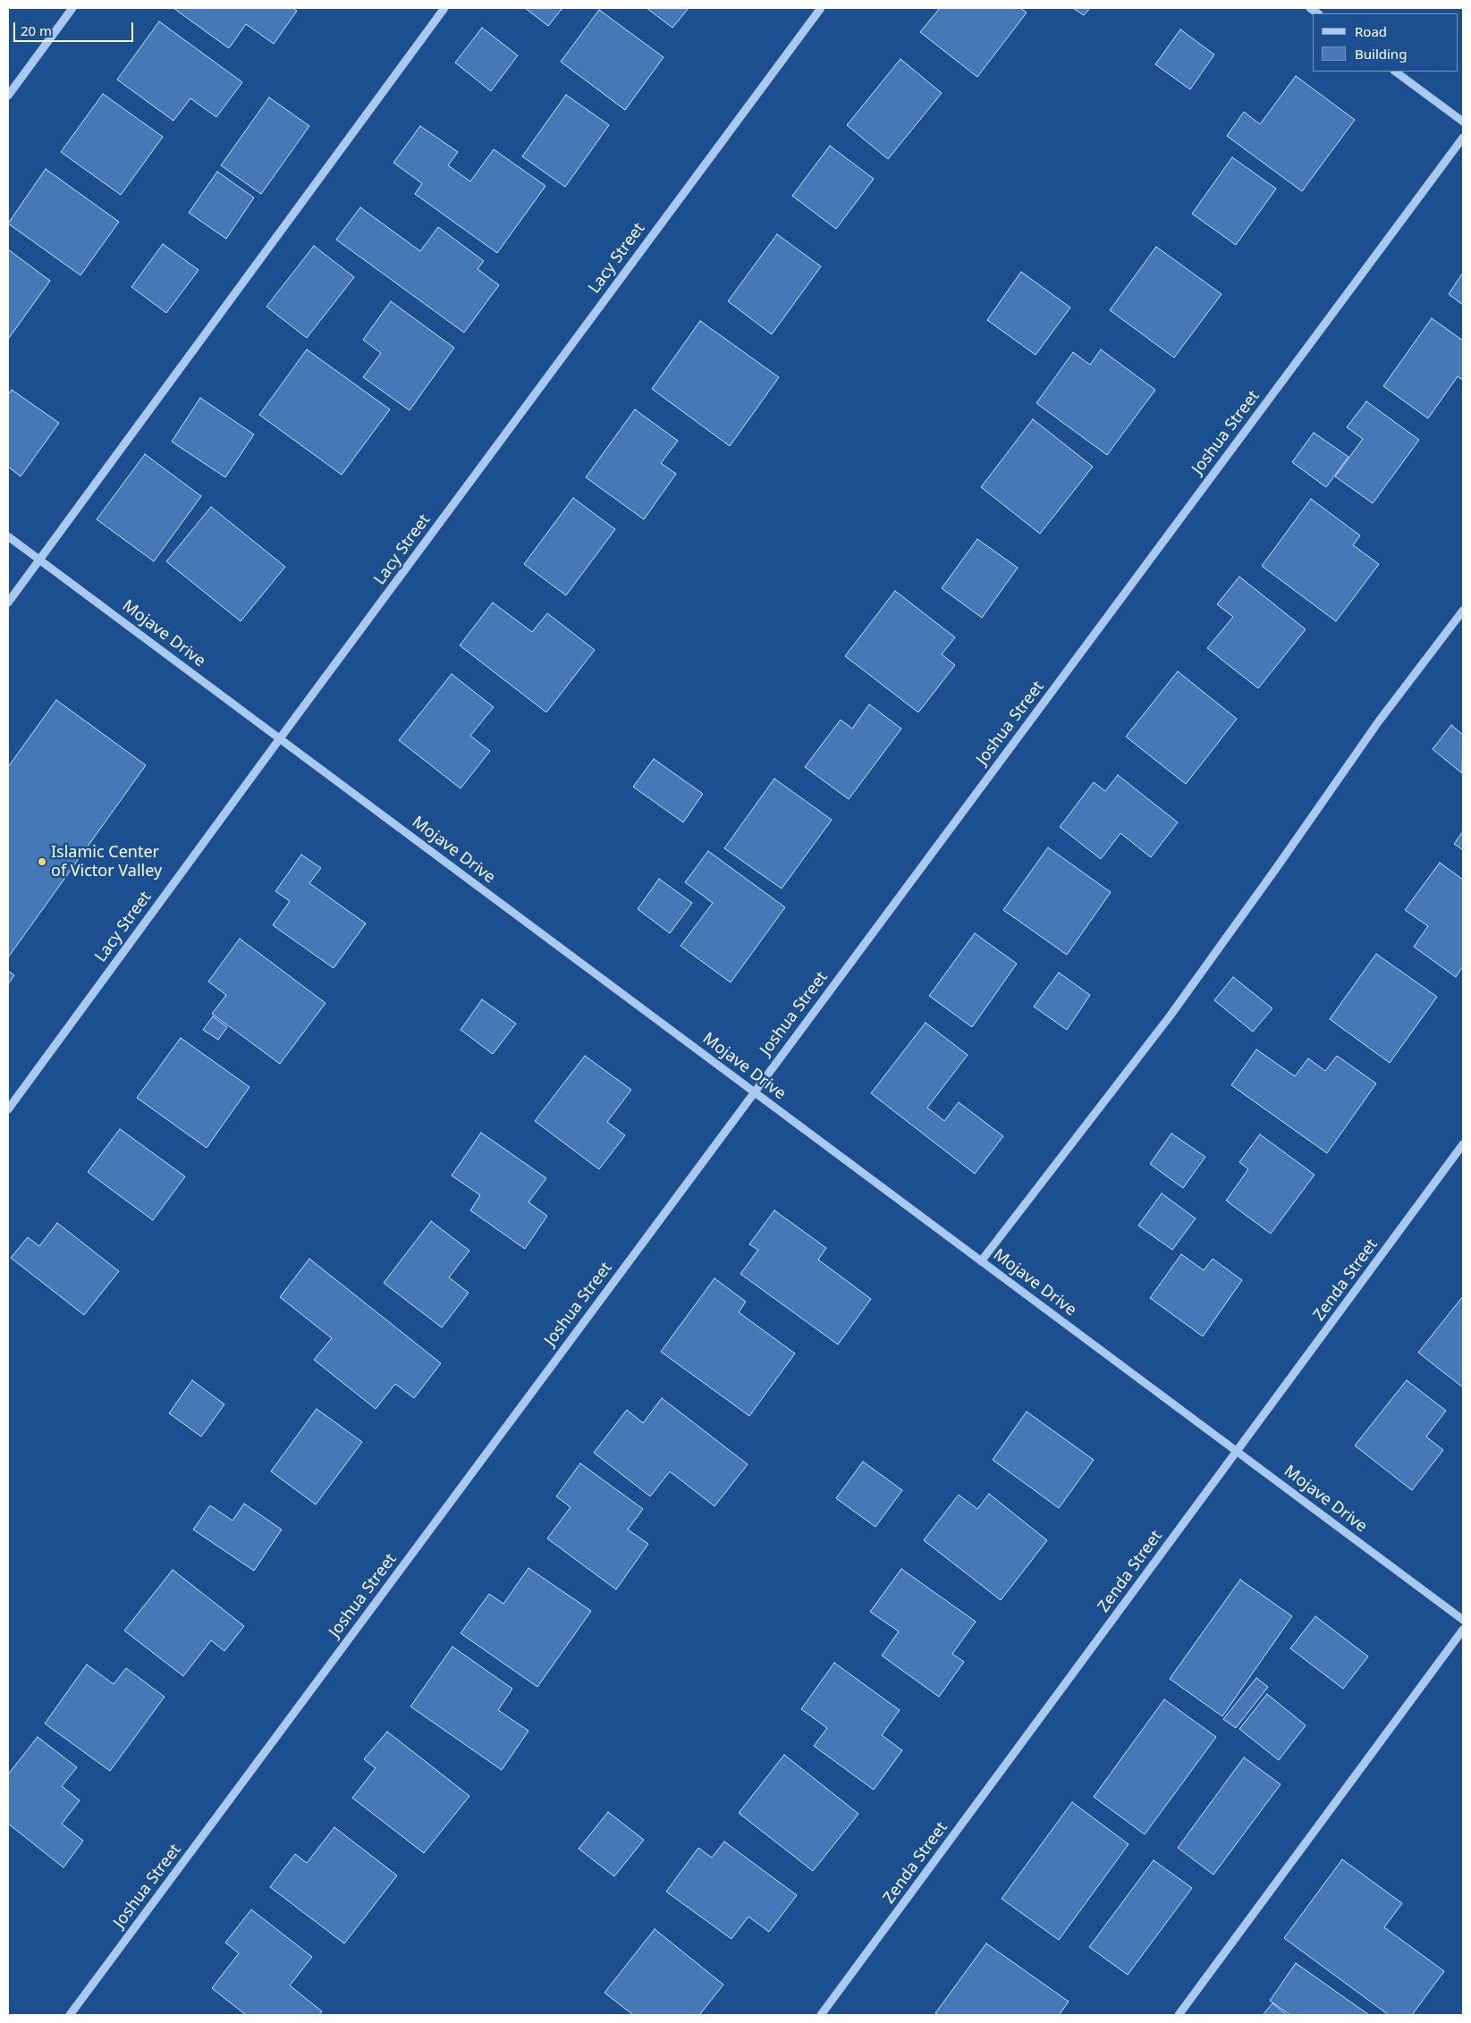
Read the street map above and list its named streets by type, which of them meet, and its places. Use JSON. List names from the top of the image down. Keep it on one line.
{"streets":{"street":["Lacy Street","Joshua Street","Mojave Drive","Zenda Street"]},"crossings":[["Lacy Street","Mojave Drive"],["Joshua Street","Mojave Drive"],["Mojave Drive","Zenda Street"]],"places":["Islamic Center of Victor Valley"],"legend":["Road","Building"],"scale_bar":"20 m"}
